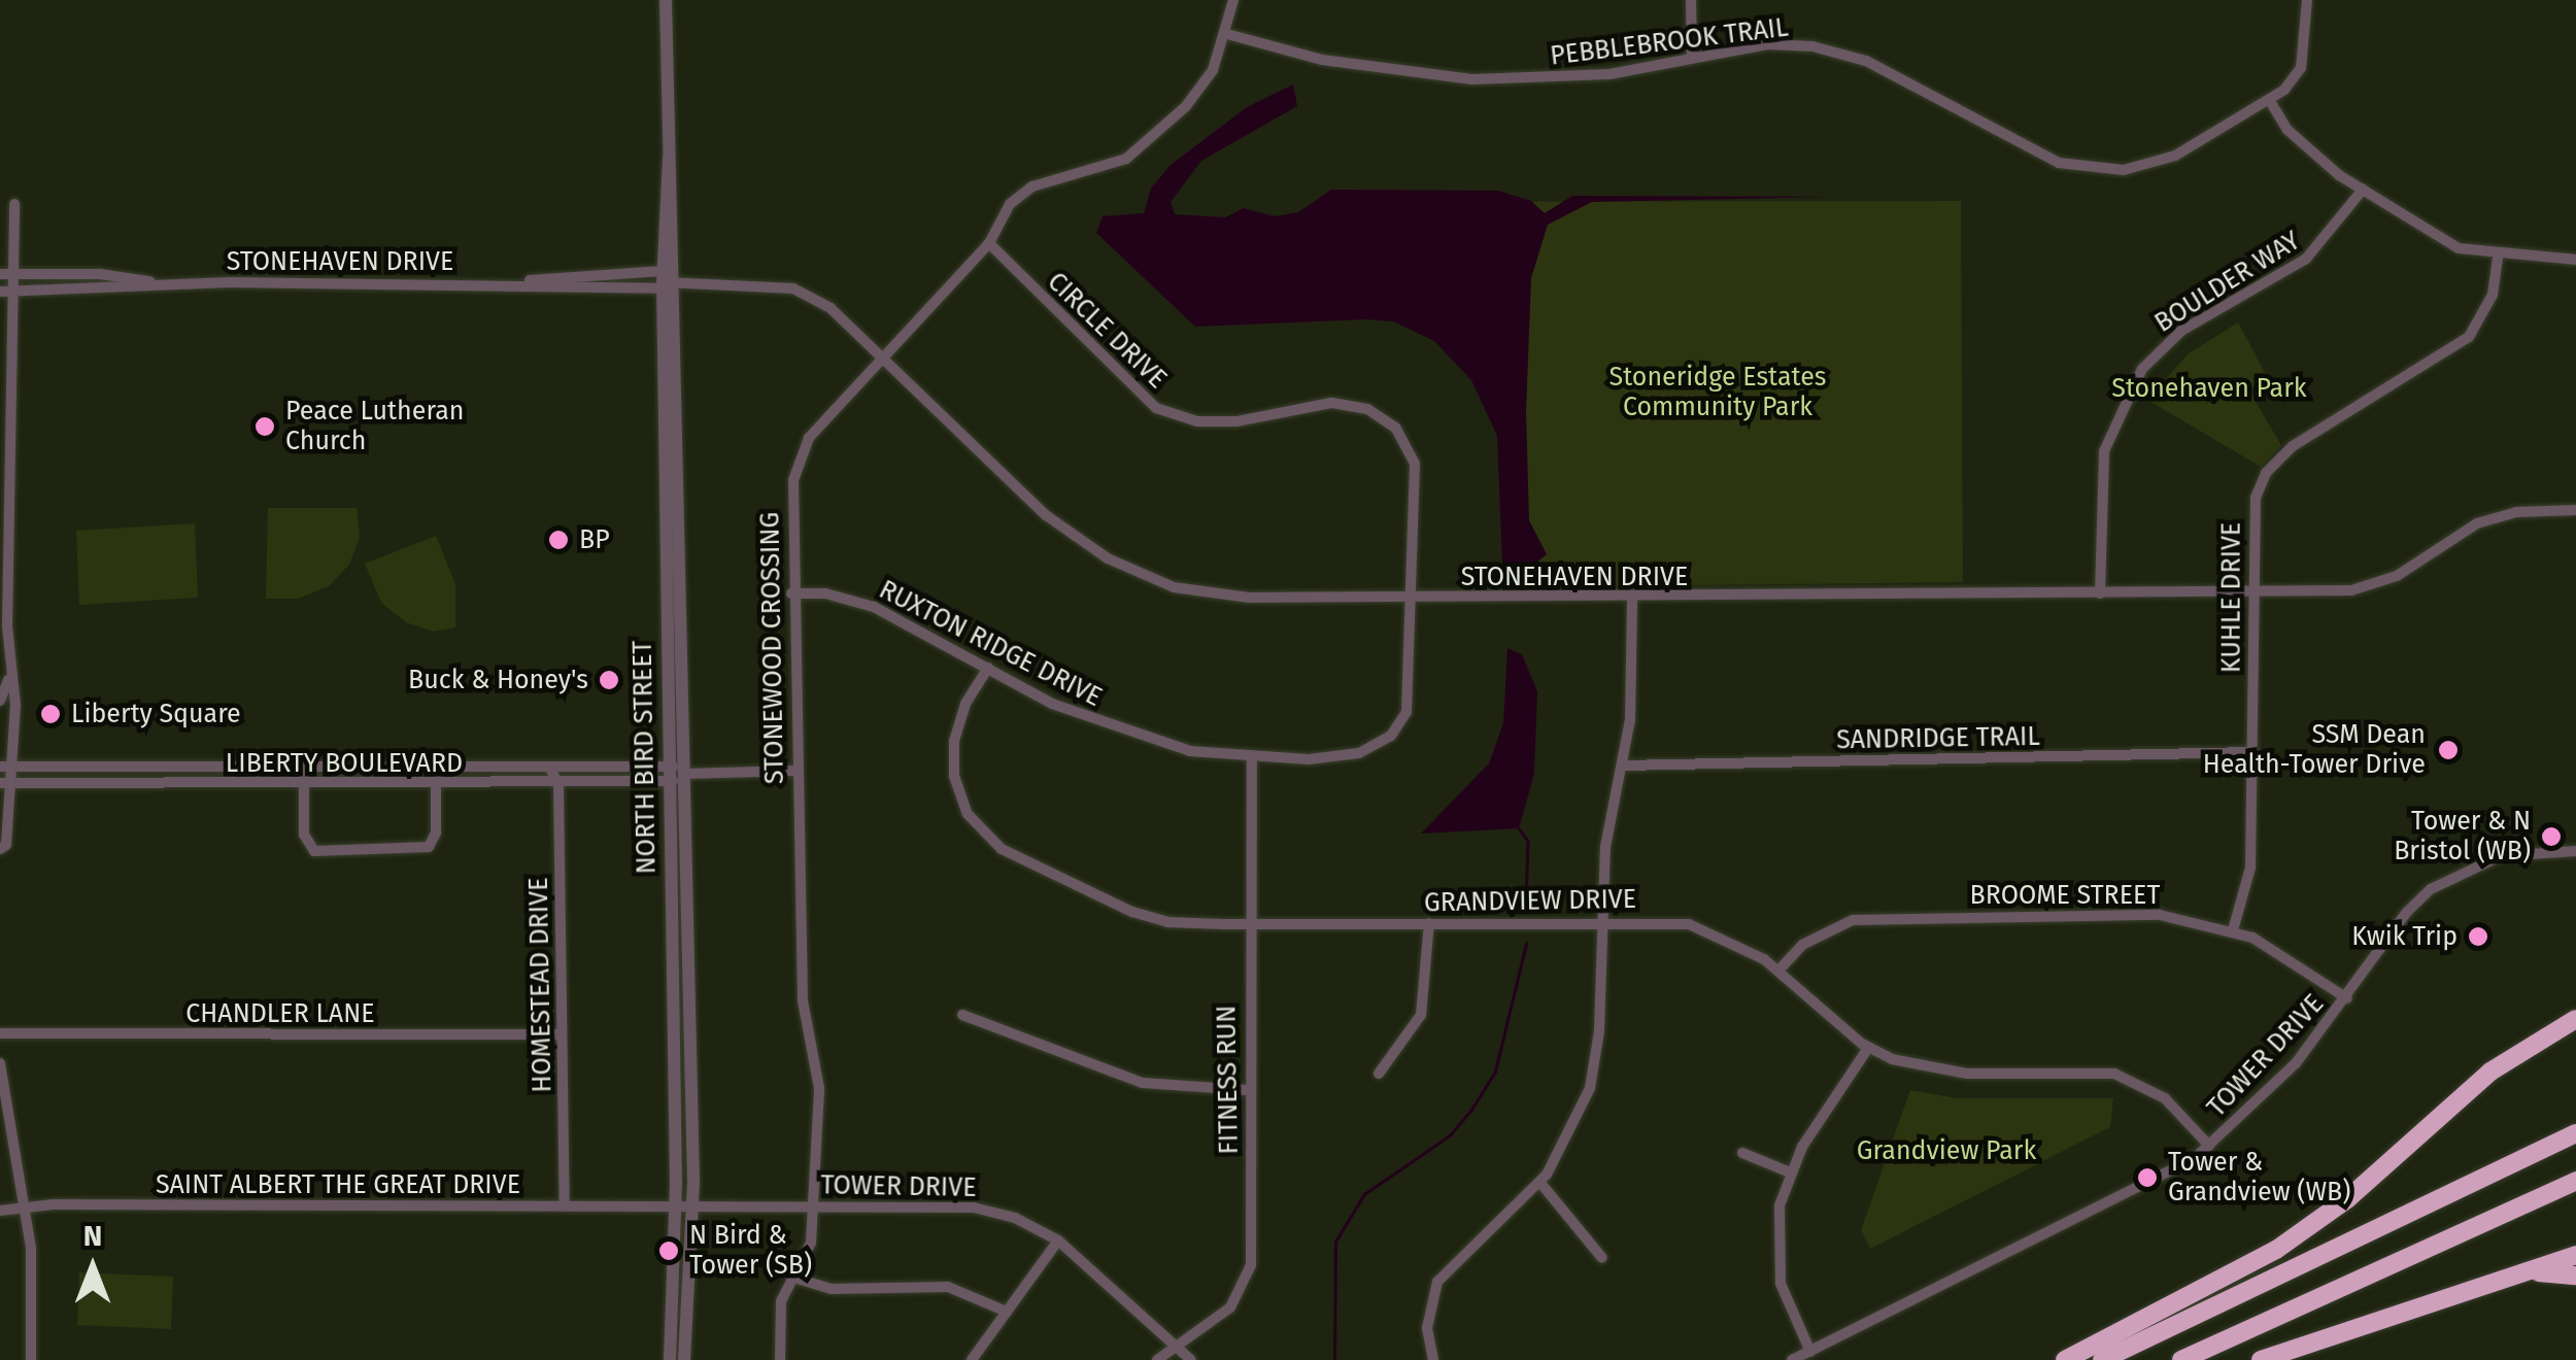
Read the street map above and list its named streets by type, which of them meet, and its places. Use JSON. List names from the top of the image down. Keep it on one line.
{"streets":{"street":["PEBBLEBROOK TRAIL","STONEHAVEN DRIVE","BOULDER WAY","CIRCLE DRIVE","KUHLE DRIVE","RUXTON RIDGE DRIVE","STONEWOOD CROSSING","SANDRIDGE TRAIL","NORTH BIRD STREET","LIBERTY BOULEVARD","BROOME STREET","GRANDVIEW DRIVE","HOMESTEAD DRIVE","CHANDLER LANE","TOWER DRIVE","FITNESS RUN","SAINT ALBERT THE GREAT DRIVE"]},"crossings":[["PEBBLEBROOK TRAIL","STONEWOOD CROSSING"],["STONEHAVEN DRIVE","BOULDER WAY"],["STONEHAVEN DRIVE","CIRCLE DRIVE"],["STONEHAVEN DRIVE","KUHLE DRIVE"],["STONEHAVEN DRIVE","RUXTON RIDGE DRIVE"],["STONEHAVEN DRIVE","STONEWOOD CROSSING"],["STONEHAVEN DRIVE","NORTH BIRD STREET"],["CIRCLE DRIVE","RUXTON RIDGE DRIVE"],["CIRCLE DRIVE","STONEWOOD CROSSING"],["KUHLE DRIVE","SANDRIDGE TRAIL"],["KUHLE DRIVE","BROOME STREET"],["RUXTON RIDGE DRIVE","STONEWOOD CROSSING"],["RUXTON RIDGE DRIVE","GRANDVIEW DRIVE"],["RUXTON RIDGE DRIVE","FITNESS RUN"],["STONEWOOD CROSSING","LIBERTY BOULEVARD"],["STONEWOOD CROSSING","TOWER DRIVE"],["NORTH BIRD STREET","LIBERTY BOULEVARD"],["NORTH BIRD STREET","TOWER DRIVE"],["NORTH BIRD STREET","SAINT ALBERT THE GREAT DRIVE"],["LIBERTY BOULEVARD","HOMESTEAD DRIVE"],["BROOME STREET","GRANDVIEW DRIVE"],["BROOME STREET","TOWER DRIVE"],["GRANDVIEW DRIVE","TOWER DRIVE"],["GRANDVIEW DRIVE","FITNESS RUN"],["HOMESTEAD DRIVE","CHANDLER LANE"],["HOMESTEAD DRIVE","SAINT ALBERT THE GREAT DRIVE"],["TOWER DRIVE","FITNESS RUN"],["TOWER DRIVE","SAINT ALBERT THE GREAT DRIVE"]],"parks":["Stoneridge Estates Community Park","Stonehaven Park","Grandview Park"],"places":["Peace Lutheran Church","BP","Buck & Honey's","Liberty Square","SSM Dean Health-Tower Drive","Tower & N Bristol (WB)","Kwik Trip","Tower & Grandview (WB)","N Bird & Tower (SB)"],"north":"top"}
